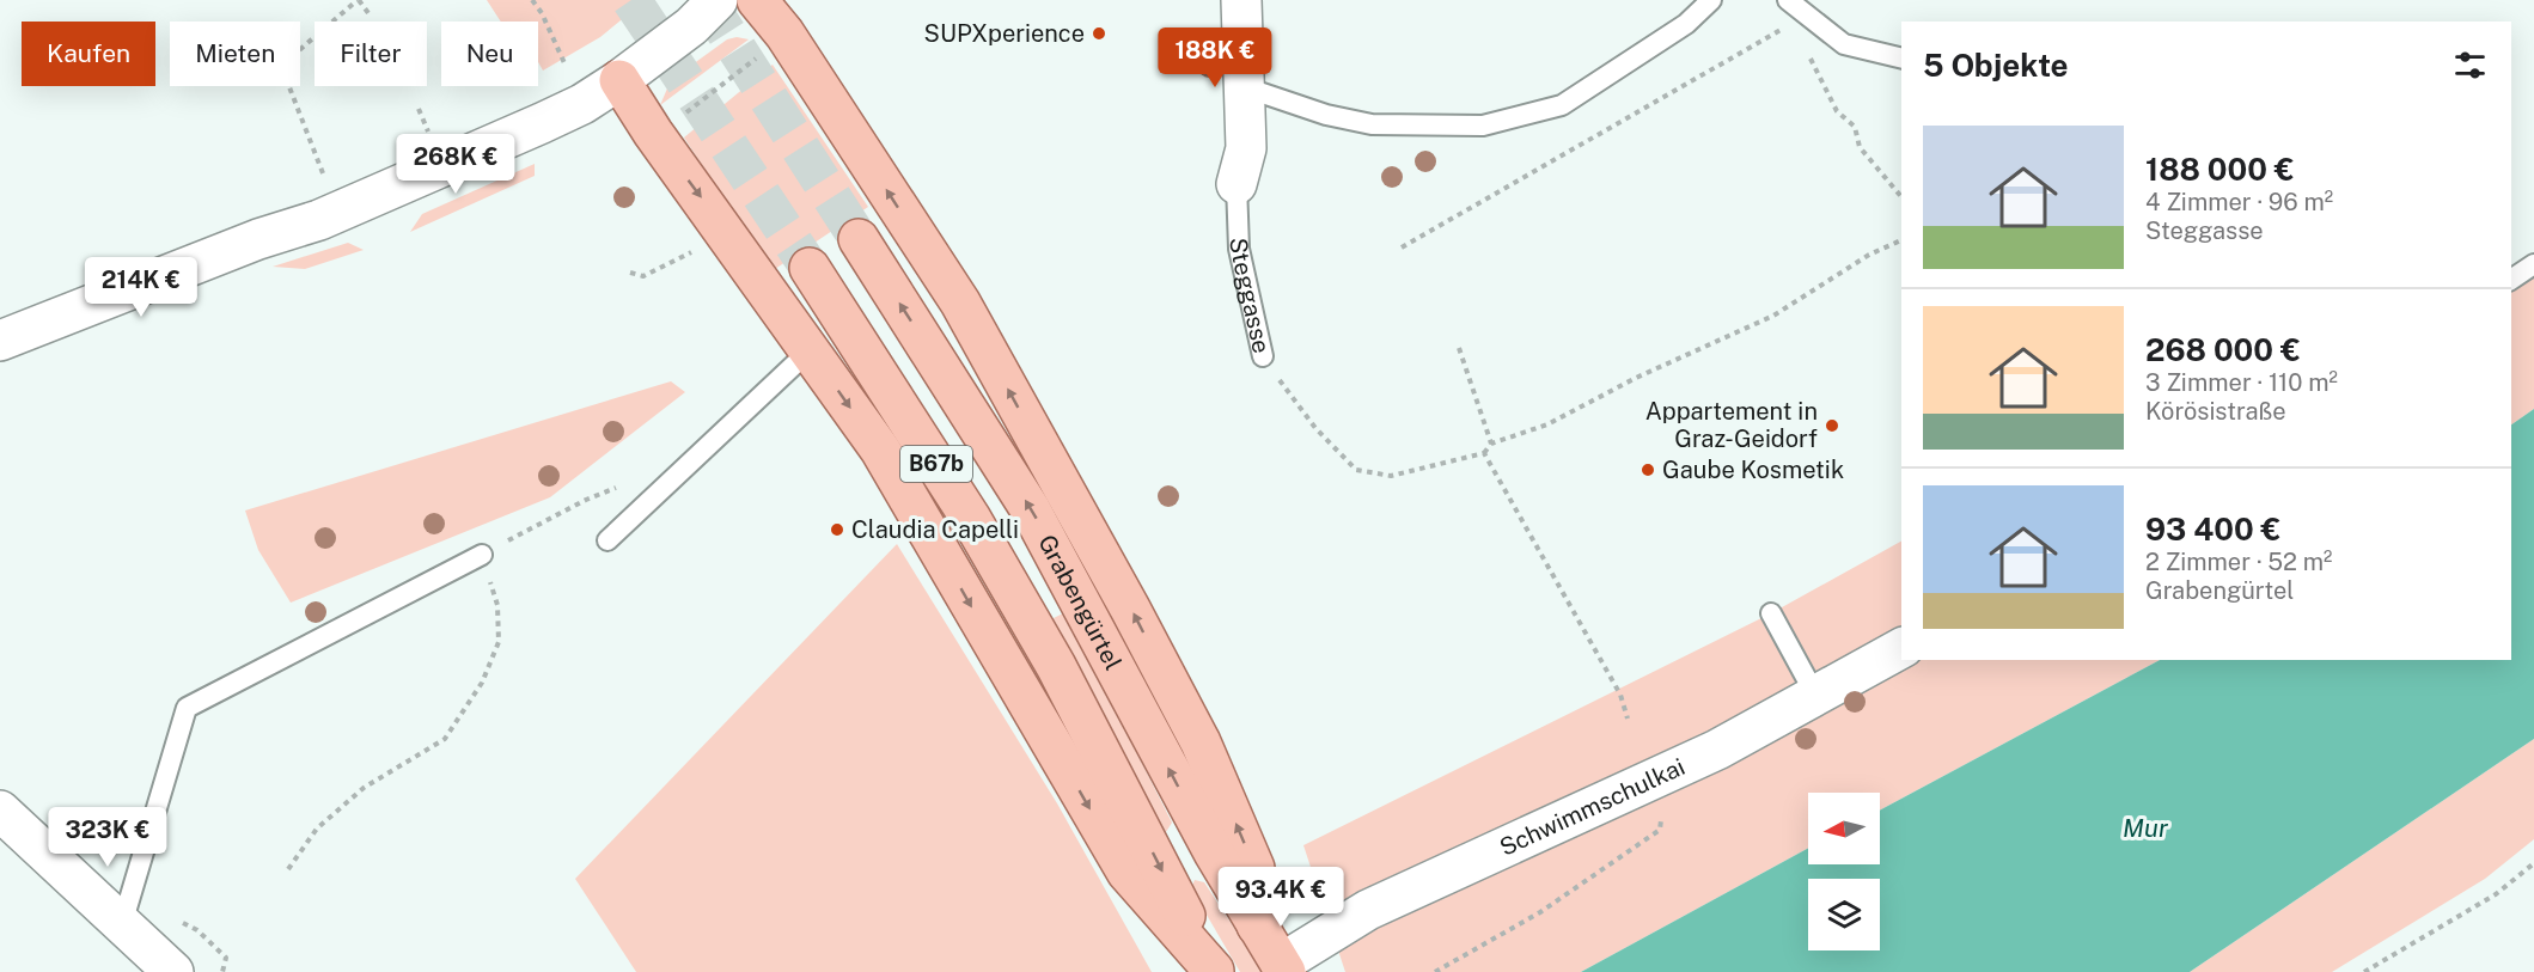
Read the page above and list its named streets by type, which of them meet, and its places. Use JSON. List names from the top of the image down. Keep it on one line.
{"streets":{"main road":["B67b","Grabengürtel"],"street":["Steggasse","Schwimmschulkai"]},"crossings":[["Grabengürtel","Schwimmschulkai"]],"water":["Mur"],"places":["SUPXperience","Appartement in Graz-Geidorf","Gaube Kosmetik","Claudia Capelli"],"north":"left","page":{"chip":["Kaufen","Mieten","Filter","Neu"],"heading":"5 Objekte","price":["188K €","268K €","214K €","323K €","93.4K €"],"list":[{"name":"188 000 €","note":"4 Zimmer · 96 m² · Steggasse"},{"name":"268 000 €","note":"3 Zimmer · 110 m² · Körösistraße"},{"name":"93 400 €","note":"2 Zimmer · 52 m² · Grabengürtel"}]}}
